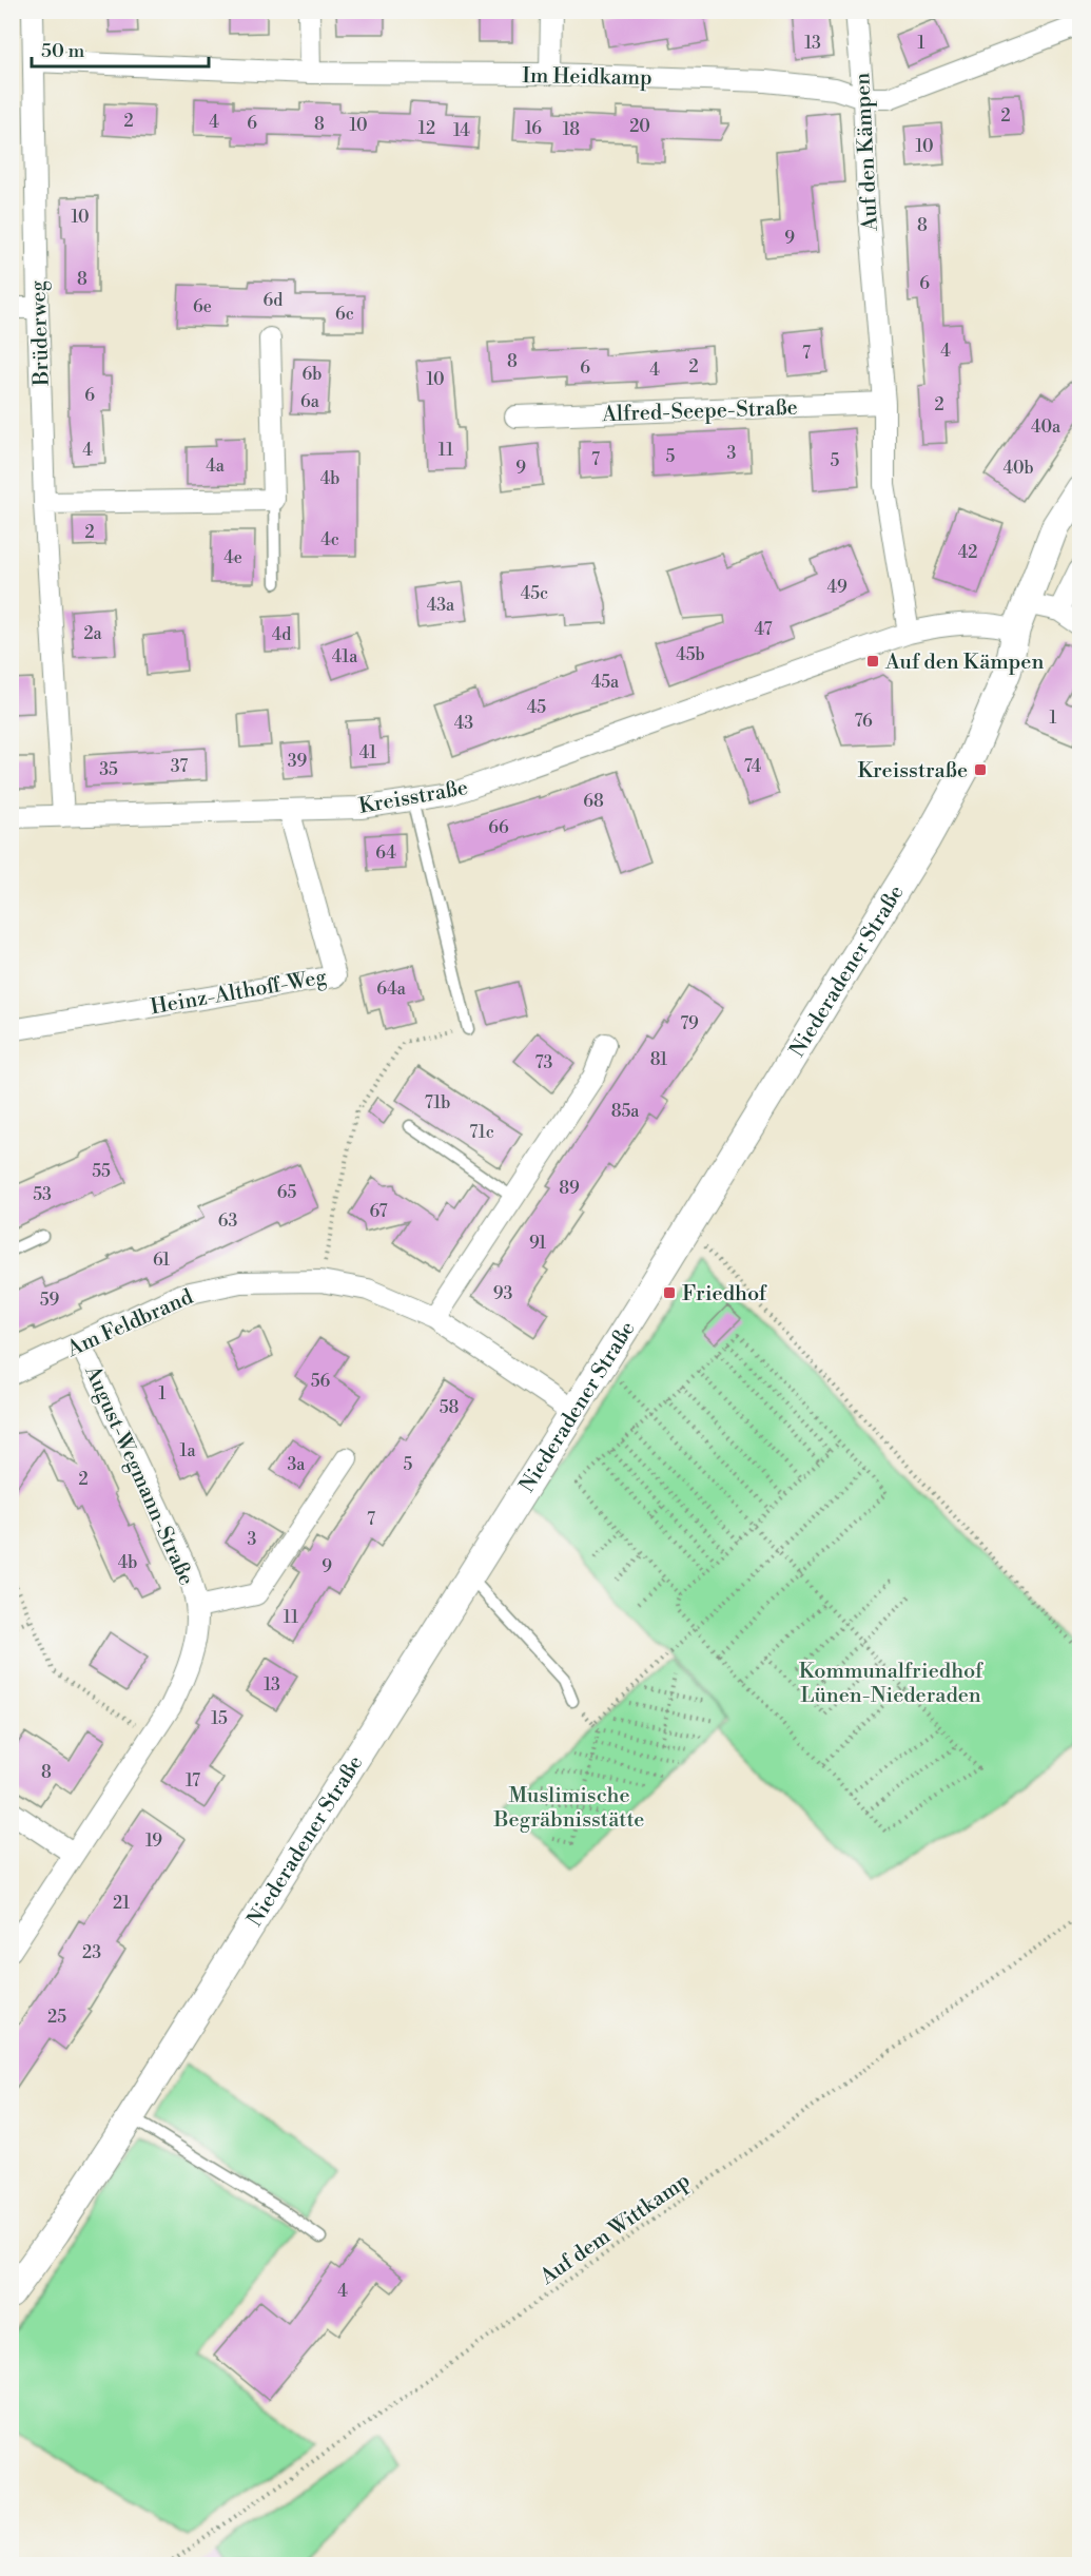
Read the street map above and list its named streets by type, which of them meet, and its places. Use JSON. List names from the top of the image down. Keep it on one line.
{"streets":{"street":["Im Heidkamp","Auf den Kämpen","Brüderweg","Alfred-Seepe-Straße","Kreisstraße","Niederadener Straße","Heinz-Althoff-Weg","Am Feldbrand","August-Wegmann-Straße"],"path":["Auf dem Wittkamp"]},"crossings":[["Im Heidkamp","Auf den Kämpen"],["Im Heidkamp","Brüderweg"],["Auf den Kämpen","Alfred-Seepe-Straße"],["Auf den Kämpen","Kreisstraße"],["Brüderweg","Kreisstraße"],["Kreisstraße","Niederadener Straße"],["Kreisstraße","Heinz-Althoff-Weg"],["Niederadener Straße","Am Feldbrand"],["Am Feldbrand","August-Wegmann-Straße"]],"parks":["Kommunalfriedhof Lünen-Niederaden","Muslimische Begräbnisstätte"],"places":{"transit":["Auf den Kämpen","Kreisstraße","Friedhof"]},"house_numbers":["13","1","2","2","4","6","8","10","20","12","16","18","14","10","10","8","9","8","6","6d","6e","6c","4","7","8","2","6","4","6b","10","6","6a","2","40a","4","11","3","5","7","5","4a","9","40b","4b","2","4c","42","4e","49","45c","43a","47","2a","4d","45b","41a","45a","45","1","76","43","41","39","37","74","35","68","66","64","64a","79","81","73","71b","85a","71c","55","89","65","53","67","63","91","61","93","59","56","1","58","1a","3a","5","2","7","3","4b","9","11","13","15","8","17","19","21","23","25","4"],"scale_bar":"50 m"}
